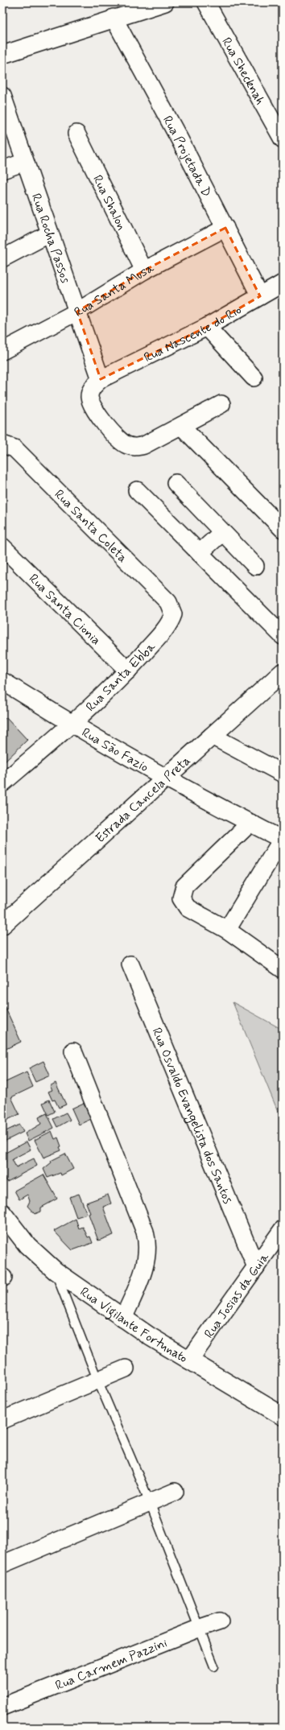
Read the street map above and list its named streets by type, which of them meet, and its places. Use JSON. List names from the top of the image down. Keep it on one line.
{"streets":{"street":["Rua Shecknah","Rua Projetada D","Rua Shalon","Rua Rocha Passos","Rua Santa Musa","Rua Nascente do Rio","Rua Santa Coleta","Rua Santa Cionia","Rua Santa Ebba","Rua São Fazio","Estrada Cancela Preta","Rua Osvaldo Evangelista dos Santos","Rua Josias da Guia","Rua Vigilante Fortunato","Rua Carmem Pazzini"]},"crossings":[["Rua Projetada D","Rua Santa Musa"],["Rua Projetada D","Rua Nascente do Rio"],["Rua Shalon","Rua Santa Musa"],["Rua Rocha Passos","Rua Santa Musa"],["Rua Rocha Passos","Rua Nascente do Rio"],["Rua Santa Coleta","Rua Santa Ebba"],["Rua Santa Cionia","Rua Santa Ebba"],["Rua Santa Ebba","Rua São Fazio"],["Rua São Fazio","Estrada Cancela Preta"],["Rua Osvaldo Evangelista dos Santos","Rua Josias da Guia"],["Rua Josias da Guia","Rua Vigilante Fortunato"]]}
